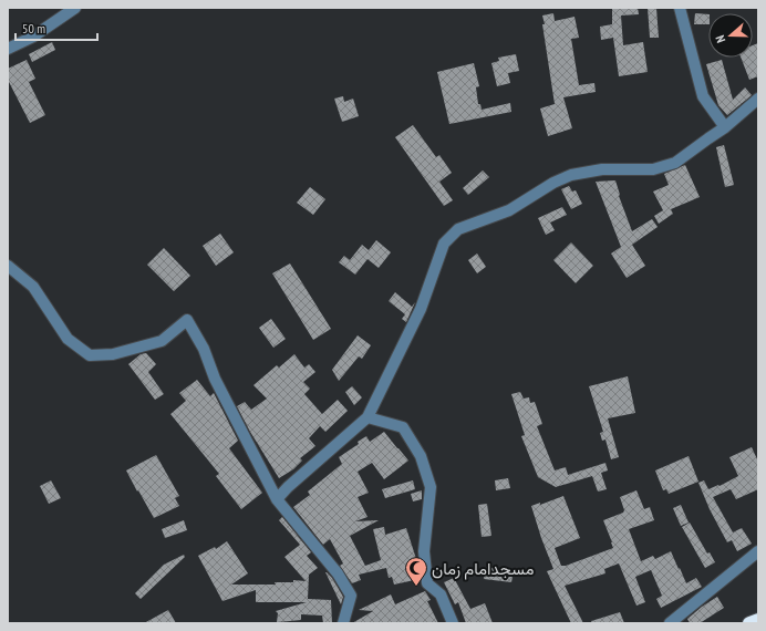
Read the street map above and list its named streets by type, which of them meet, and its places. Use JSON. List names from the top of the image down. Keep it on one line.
{"places":{"mosque":["مسجدامام زمان"]},"scale_bar":"50 m","north":"left"}
